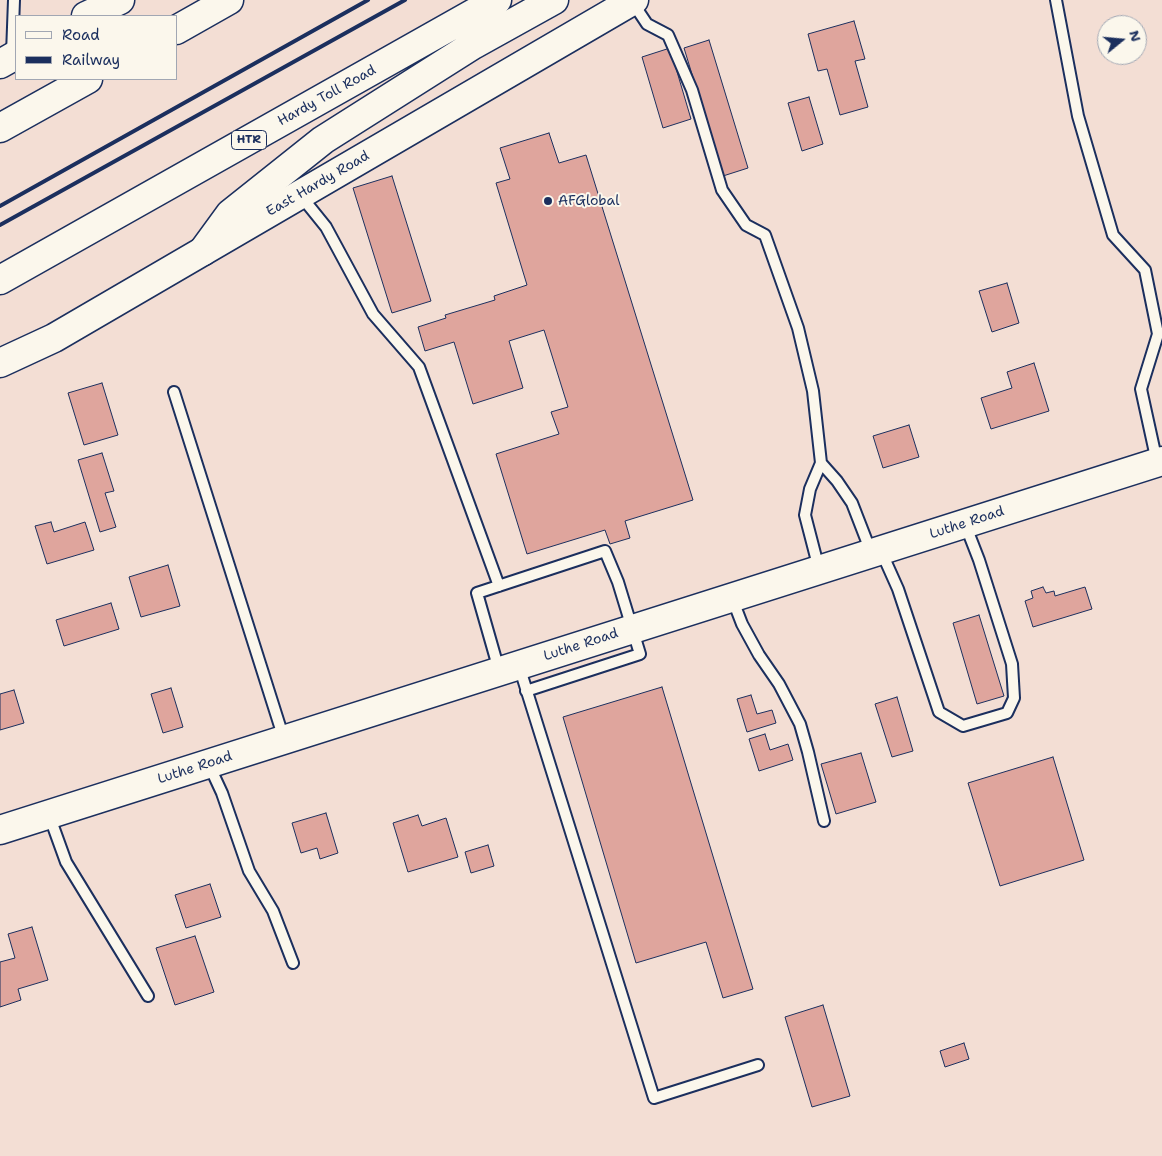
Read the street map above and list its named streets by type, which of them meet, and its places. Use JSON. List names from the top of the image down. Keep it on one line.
{"streets":{"main road":["Hardy Toll Road","HTR","East Hardy Road","Luthe Road"]},"places":["AFGlobal"],"legend":["Road","Railway"],"north":"right"}
